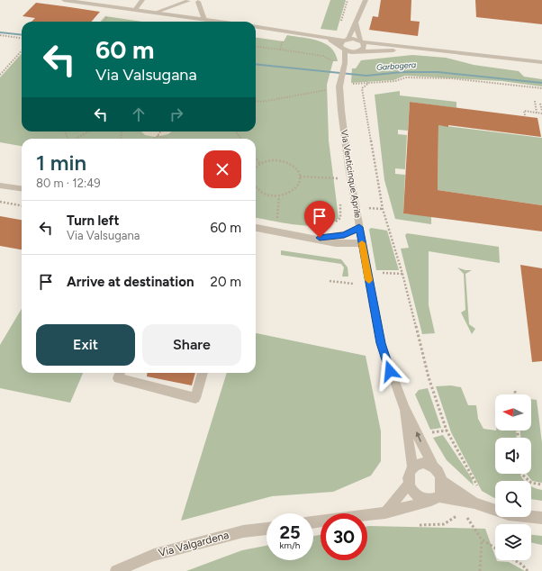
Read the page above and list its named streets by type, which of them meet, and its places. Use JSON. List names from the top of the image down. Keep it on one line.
{"streets":{"street":["Via Venticinque Aprile","Via Valgardena"]},"water":["Garbogera"],"north":"left","page":{"turn":["60 m","Via Valsugana"],"heading":["1 min","80 m · 12:49"],"list":[{"name":"Turn left","note":"Via Valsugana","value":"60 m"},{"name":"Arrive at destination","value":"20 m"}],"buttons":["Exit","Share"],"speed":"25 km/h","limit":"30"}}
